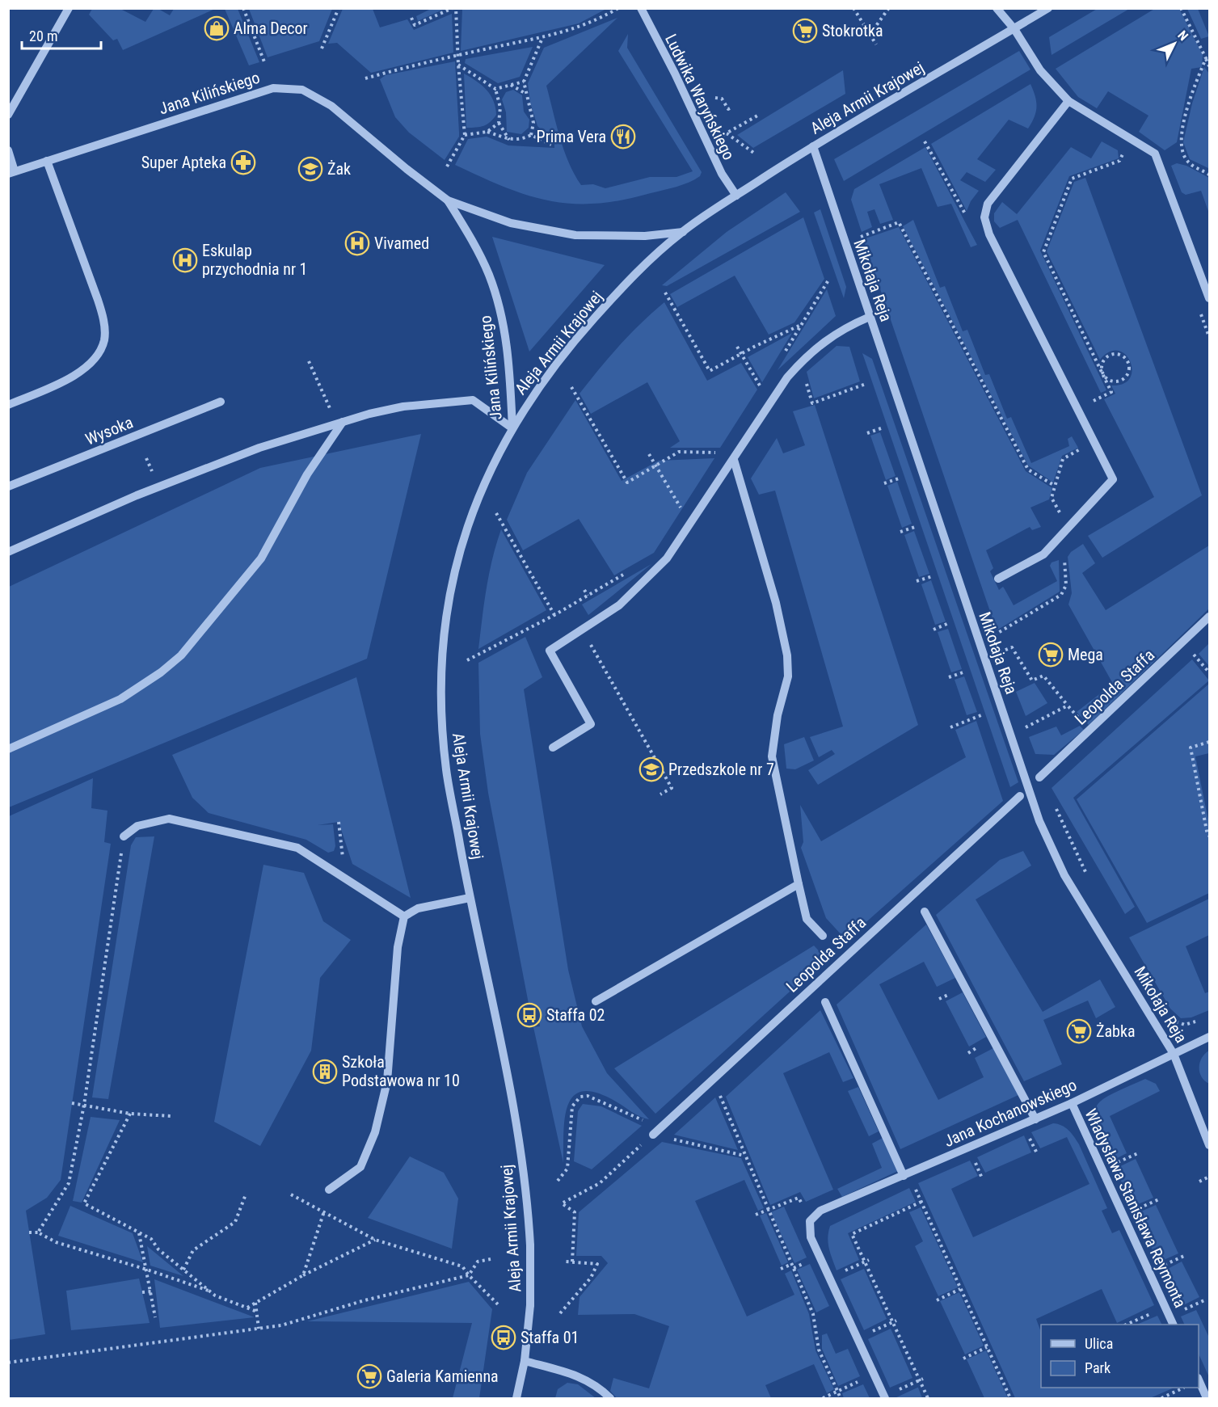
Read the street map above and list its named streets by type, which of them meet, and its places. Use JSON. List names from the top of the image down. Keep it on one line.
{"streets":{"street":["Jana Kilińskiego","Ludwika Waryńskiego","Aleja Armii Krajowej","Mikołaja Reja","Wysoka","Leopolda Staffa","Jana Kochanowskiego","Władysława Stanisława Reymonta"]},"crossings":[["Jana Kilińskiego","Aleja Armii Krajowej"],["Ludwika Waryńskiego","Aleja Armii Krajowej"],["Aleja Armii Krajowej","Mikołaja Reja"],["Mikołaja Reja","Jana Kochanowskiego"],["Jana Kochanowskiego","Władysława Stanisława Reymonta"]],"places":{"shop":["Alma Decor"],"supermarket":["Stokrotka","Mega","Żabka","Galeria Kamienna"],"restaurant":["Prima Vera"],"pharmacy":["Super Apteka"],"school or university":["Żak","Przedszkole nr 7"],"hospital":["Vivamed","Eskulap przychodnia nr 1"],"bus stop":["Staffa 02","Staffa 01"],"building":["Szkoła Podstawowa nr 10"]},"legend":["Ulica","Park"],"scale_bar":"20 m","north":"top right"}
